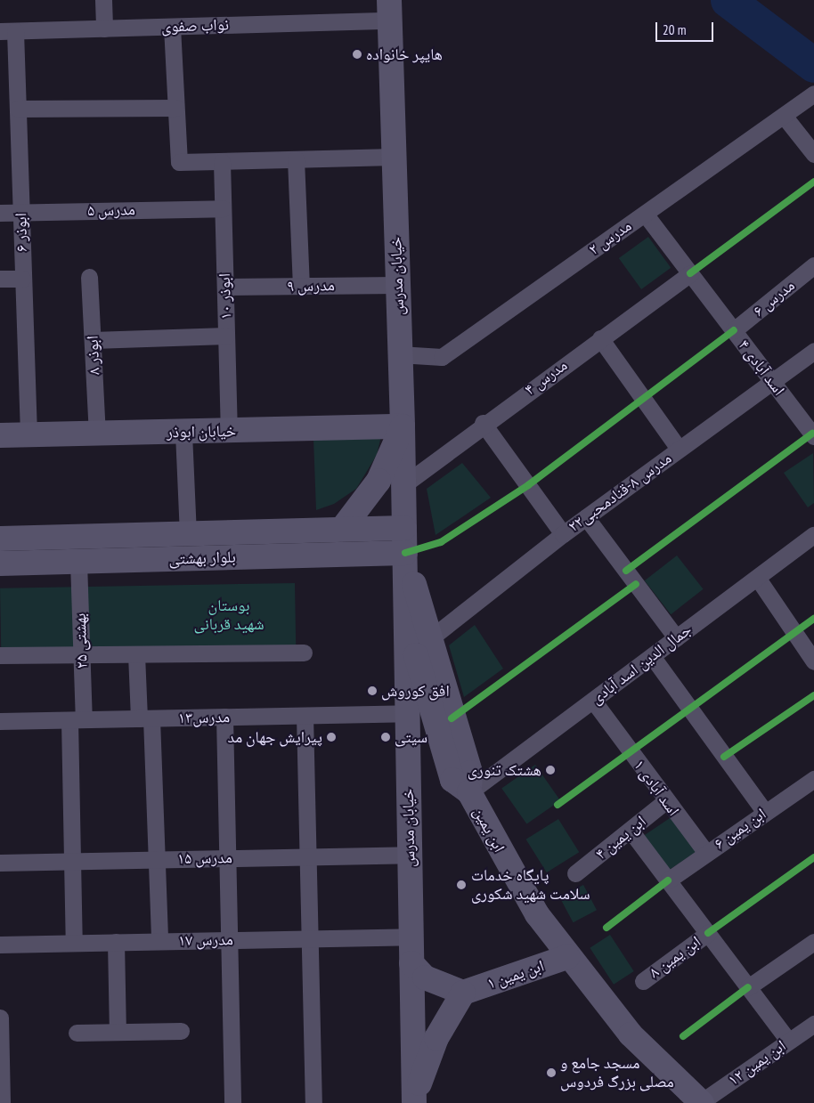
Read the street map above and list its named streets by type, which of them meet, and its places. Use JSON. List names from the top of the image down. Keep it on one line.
{"streets":{"main road":["خیابان مدرس","خیابان ابوذر","بلوار بهشتی","ابن یمین","ابن یمین ۱"],"street":["نواب صفوی","مدرس ۵","ابوذر ۶","مدرس ۲","مدرس ۹","ابوذر ۱۰","مدرس ۶","ابوذر ۸","اسد آبادی ۴","مدرس ۴","مدرس ۸-قنادمحبی۲۲","بهشتی ۲۵","جمال الدین اسد آبادی","مدرس۱۳","اسد آبادی ۱","ابن یمین ۶","ابن یمین ۴","مدرس ۱۵","مدرس ۱۷","ابن یمین ۸","ابن یمین ۱۲"]},"crossings":[["نواب صفوی","ابوذر ۶"],["نواب صفوی","خیابان مدرس"],["مدرس ۵","ابوذر ۶"],["مدرس ۵","ابوذر ۱۰"],["ابوذر ۶","خیابان ابوذر"],["مدرس ۲","خیابان مدرس"],["مدرس ۲","اسد آبادی ۴"],["خیابان مدرس","مدرس ۹"],["خیابان مدرس","مدرس ۴"],["خیابان مدرس","خیابان ابوذر"],["خیابان مدرس","مدرس ۸-قنادمحبی۲۲"],["خیابان مدرس","بلوار بهشتی"],["خیابان مدرس","جمال الدین اسد آبادی"],["خیابان مدرس","مدرس۱۳"],["خیابان مدرس","ابن یمین"],["خیابان مدرس","مدرس ۱۵"],["خیابان مدرس","مدرس ۱۷"],["مدرس ۹","ابوذر ۱۰"],["ابوذر ۱۰","خیابان ابوذر"],["مدرس ۶","اسد آبادی ۴"],["ابوذر ۸","خیابان ابوذر"],["اسد آبادی ۴","مدرس ۴"],["اسد آبادی ۴","مدرس ۸-قنادمحبی۲۲"],["بلوار بهشتی","بهشتی ۲۵"],["بهشتی ۲۵","مدرس۱۳"],["بهشتی ۲۵","مدرس ۱۵"],["بهشتی ۲۵","مدرس ۱۷"],["جمال الدین اسد آبادی","اسد آبادی ۱"],["جمال الدین اسد آبادی","ابن یمین"],["اسد آبادی ۱","ابن یمین ۶"],["اسد آبادی ۱","ابن یمین ۴"],["ابن یمین","ابن یمین ۱"],["ابن یمین","ابن یمین ۱۲"]],"parks":["بوستان شهید قربانی"],"places":["هایپر خانواده","افق کوروش","پیرایش جهان مد","سیتی","هشتک تنوری","پایگاه خدمات سلامت شهید شکوری","مسجد جامع و مصلی بزرگ فردوس"],"scale_bar":"20 m"}
